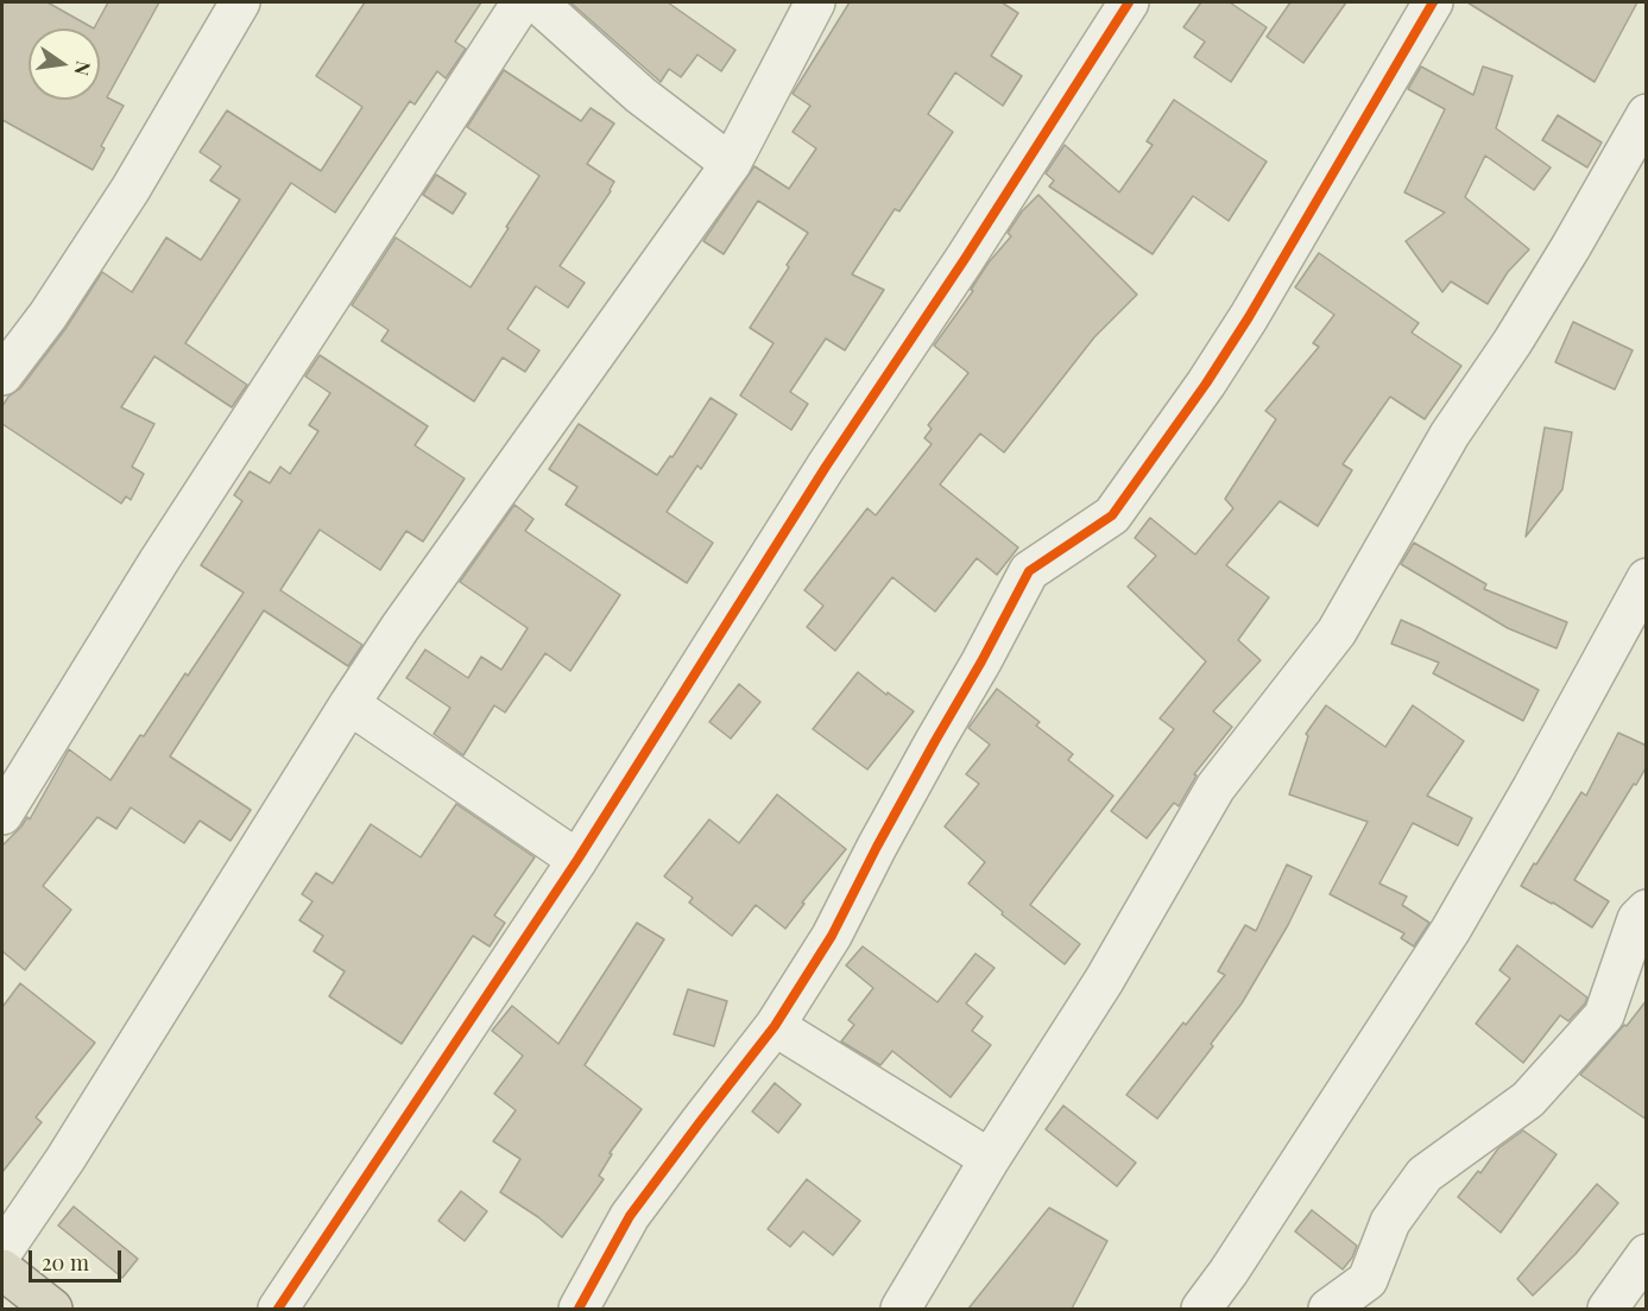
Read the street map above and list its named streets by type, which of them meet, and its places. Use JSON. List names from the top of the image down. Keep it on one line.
{"scale_bar":"20 m","north":"right"}
